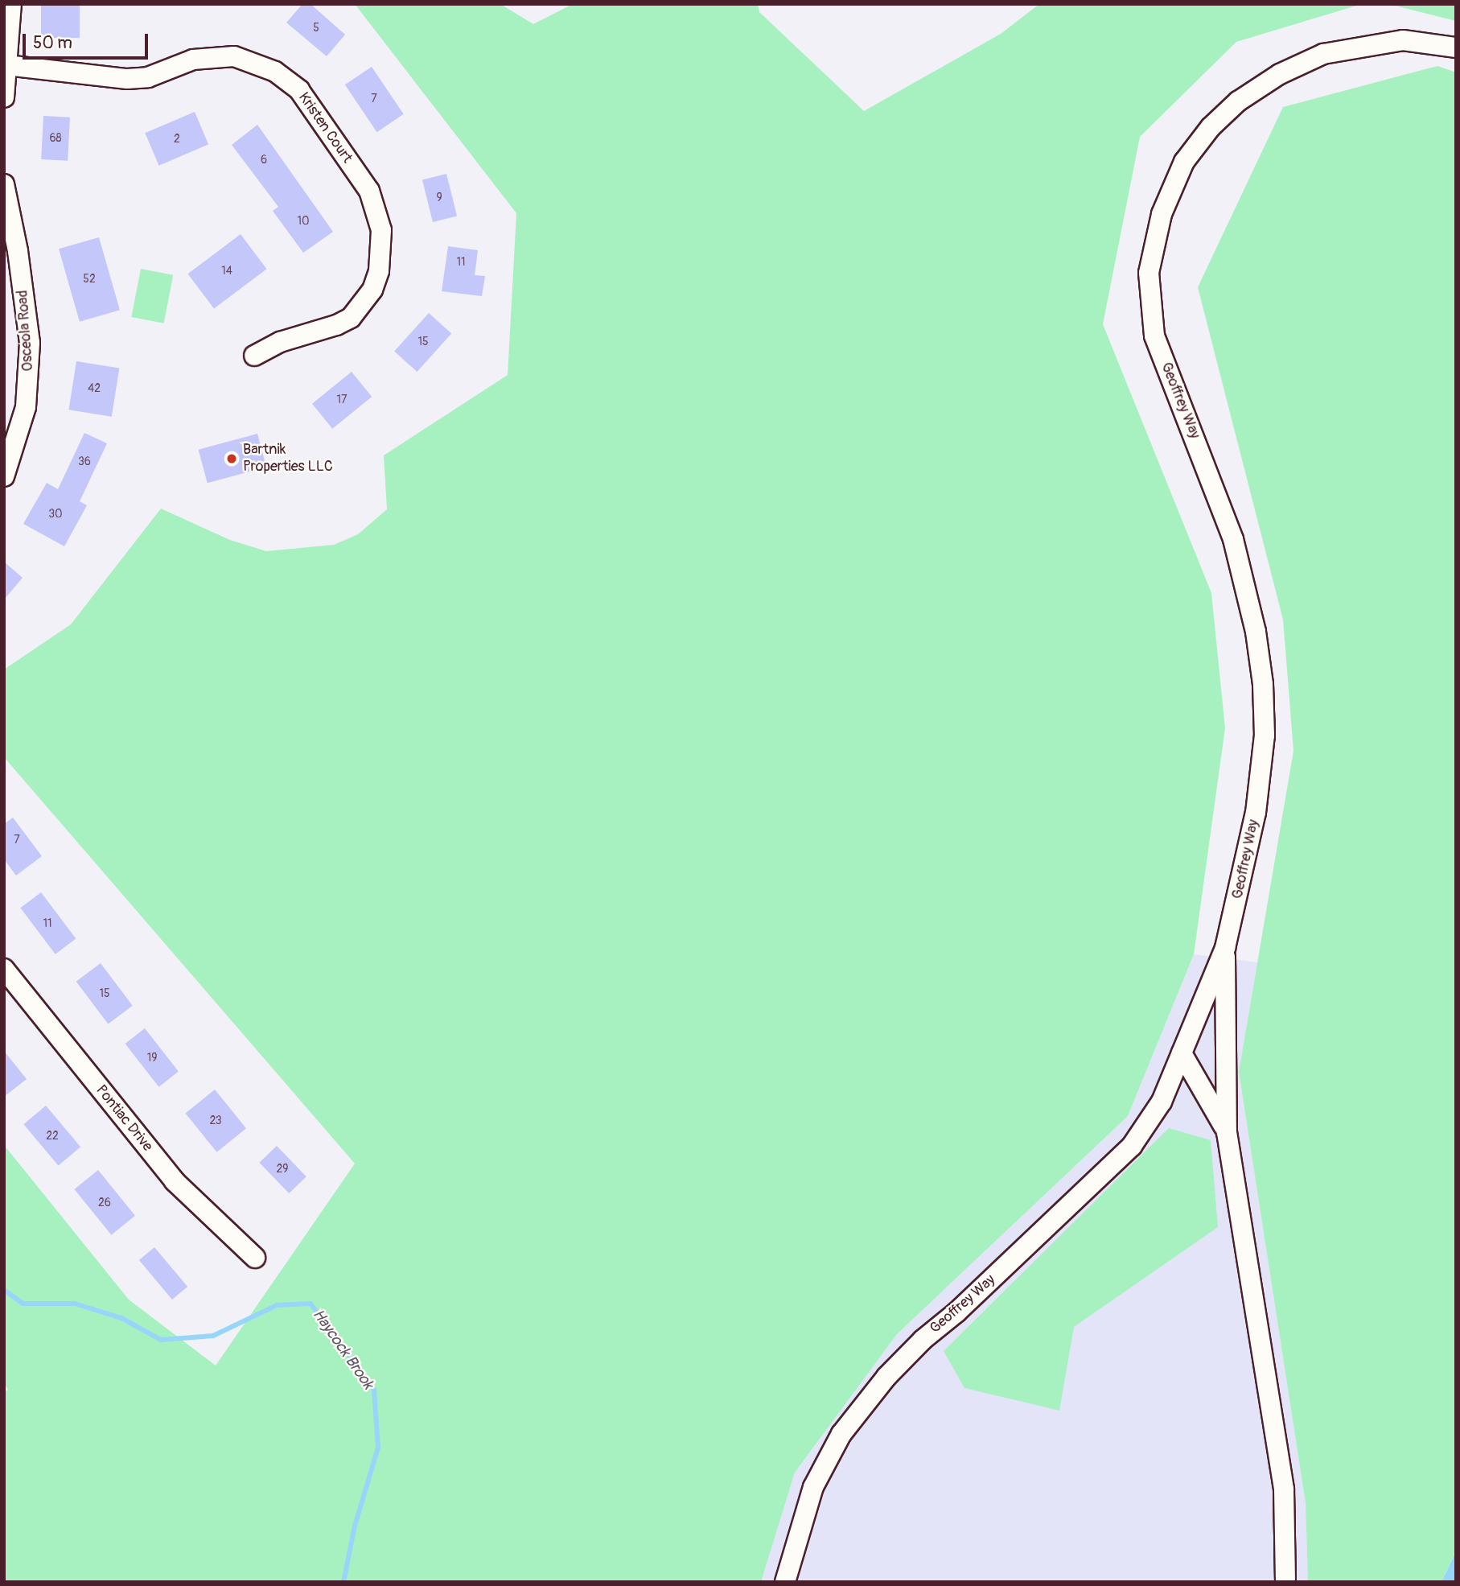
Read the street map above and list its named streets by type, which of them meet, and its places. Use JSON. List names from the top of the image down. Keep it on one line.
{"streets":{"street":["Kristen Court","Osceola Road","Geoffrey Way","Pontiac Drive"]},"water":["Haycock Brook"],"places":["Bartnik Properties LLC"],"house_numbers":["5","7","68","2","6","9","10","11","14","52","15","42","17","36","30","7","11","15","19","23","22","29","26"],"scale_bar":"50 m"}
